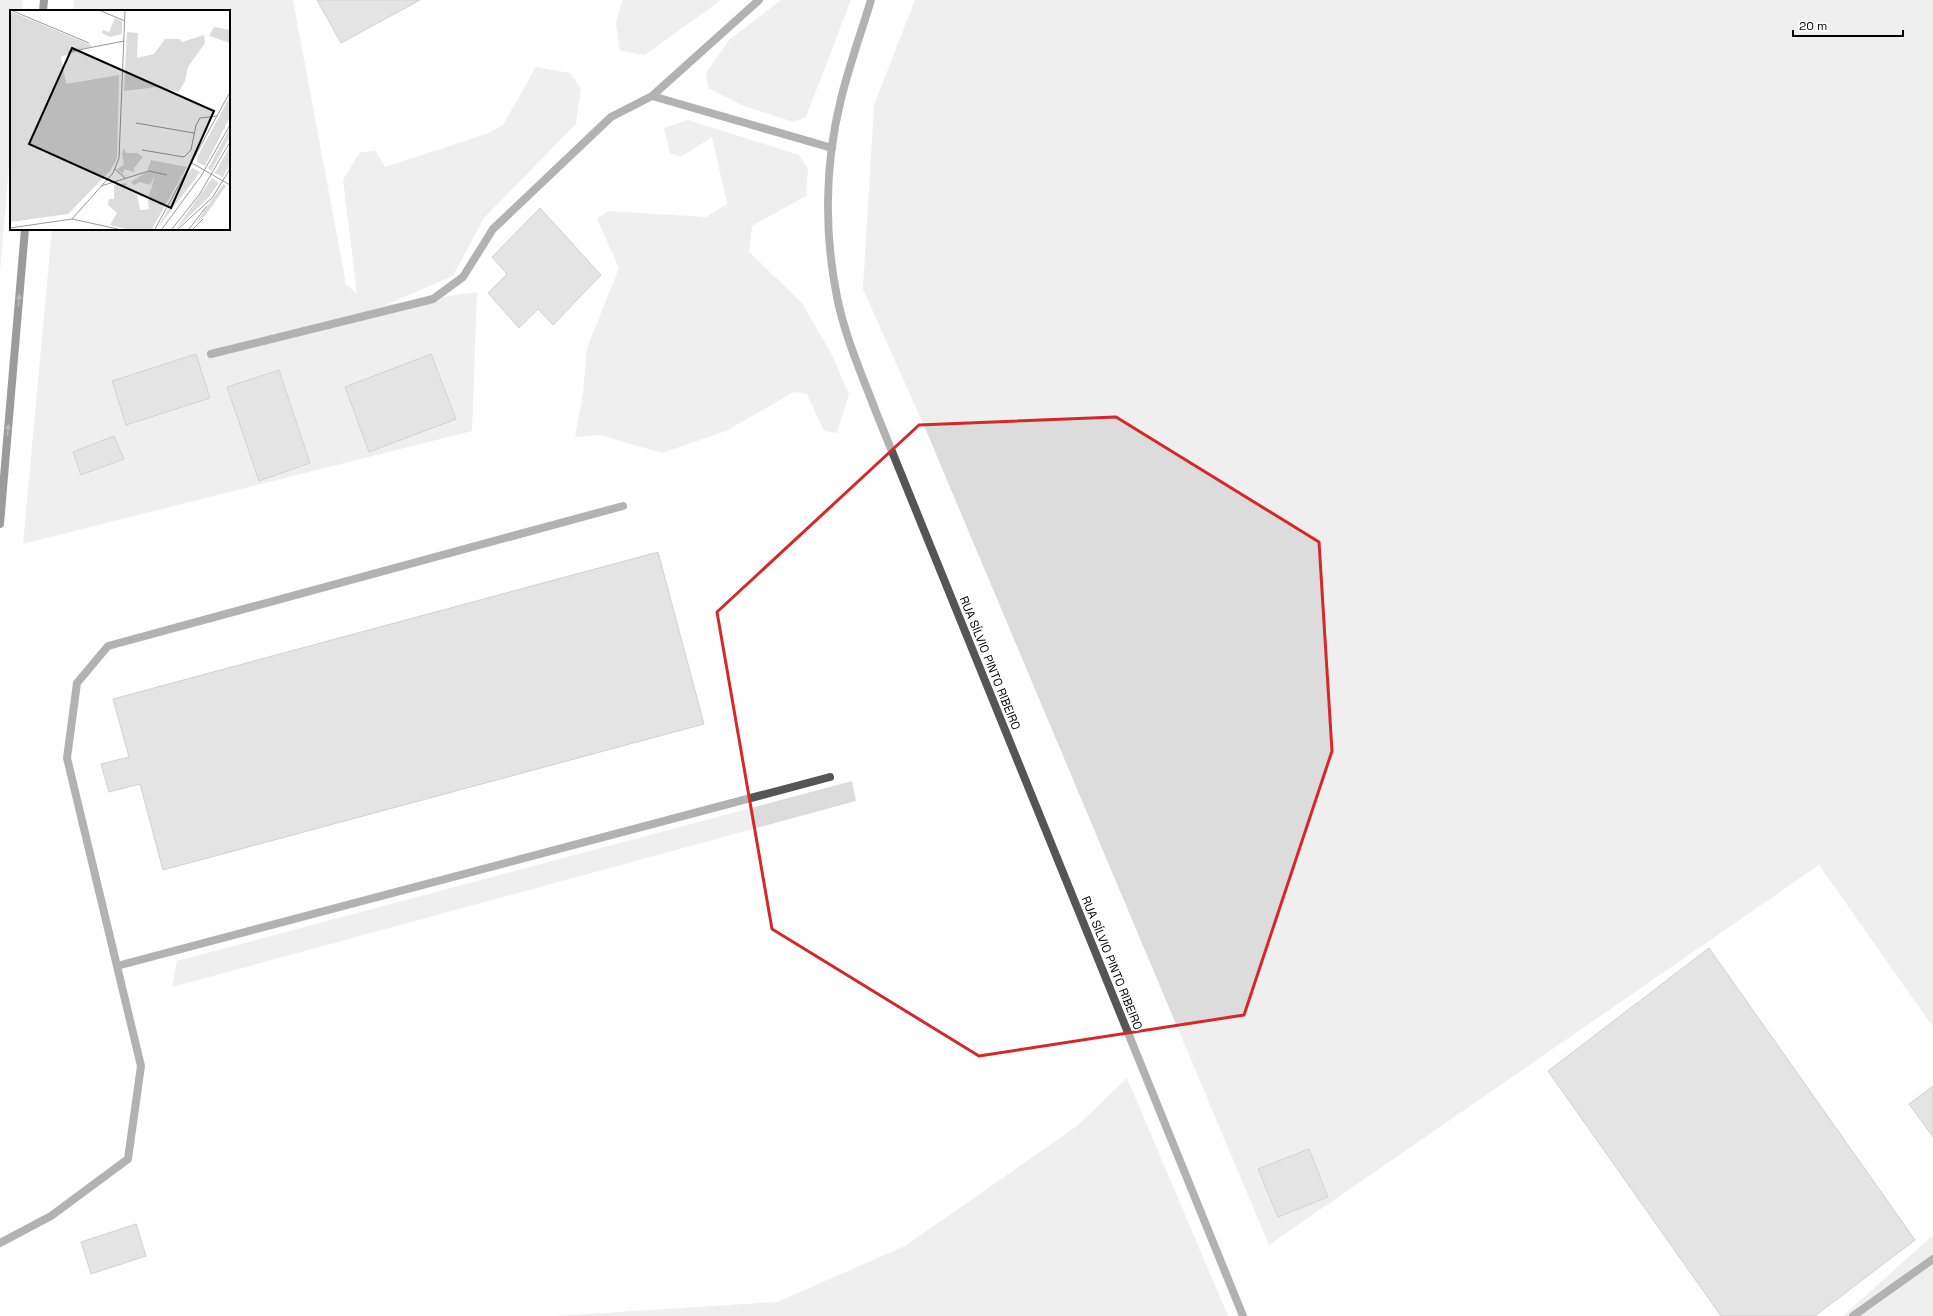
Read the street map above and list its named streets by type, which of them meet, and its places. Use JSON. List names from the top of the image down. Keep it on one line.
{"streets":{"street":["RUA SÍLVIO PINTO RIBEIRO"]},"scale_bar":"20 m"}
